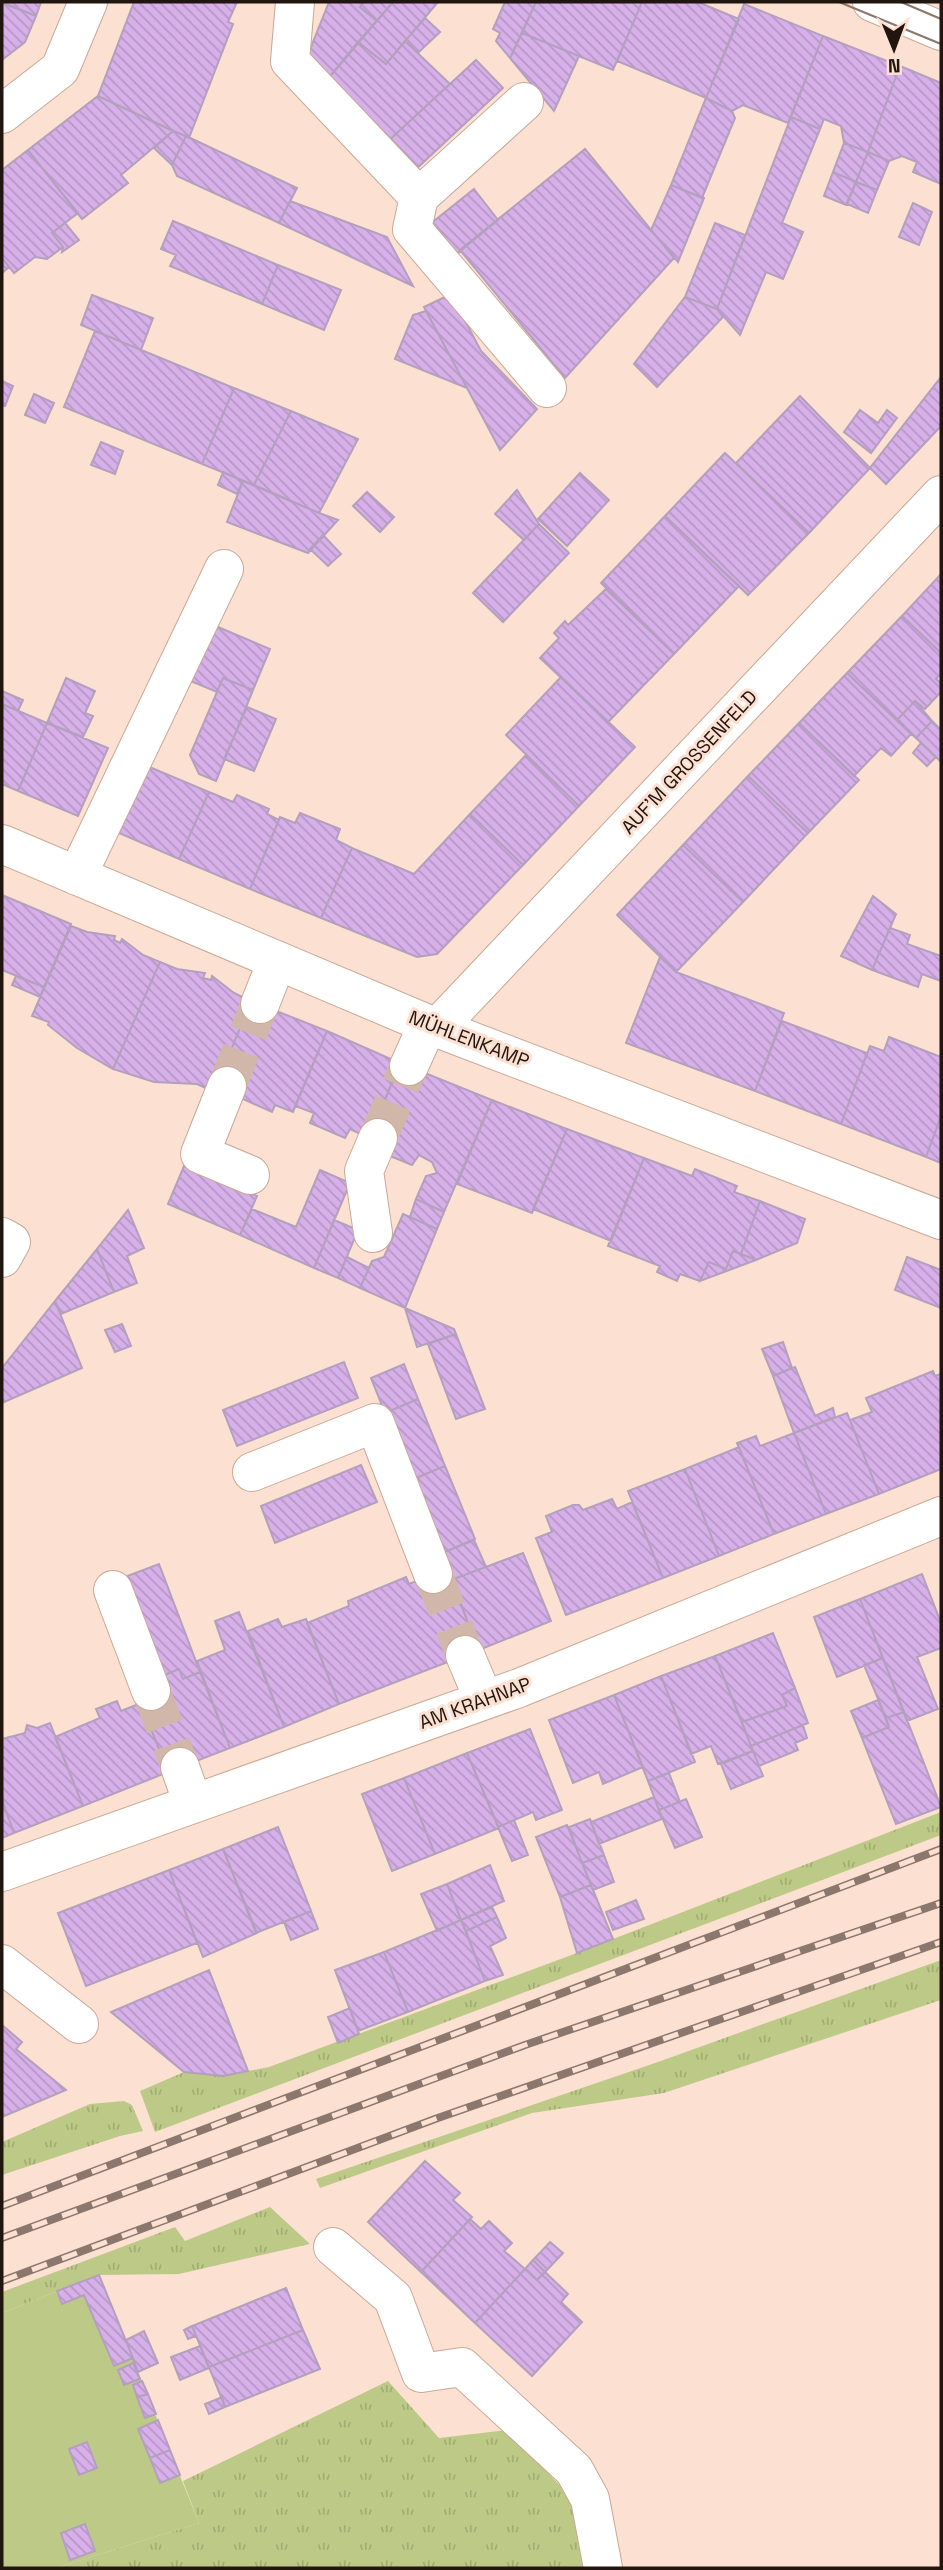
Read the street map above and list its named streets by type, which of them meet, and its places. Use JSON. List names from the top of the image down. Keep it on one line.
{"streets":{"street":["AUF'M GROSSENFELD","MÜHLENKAMP","AM KRAHNAP"]},"crossings":[["AUF'M GROSSENFELD","MÜHLENKAMP"]],"north":"bottom"}
